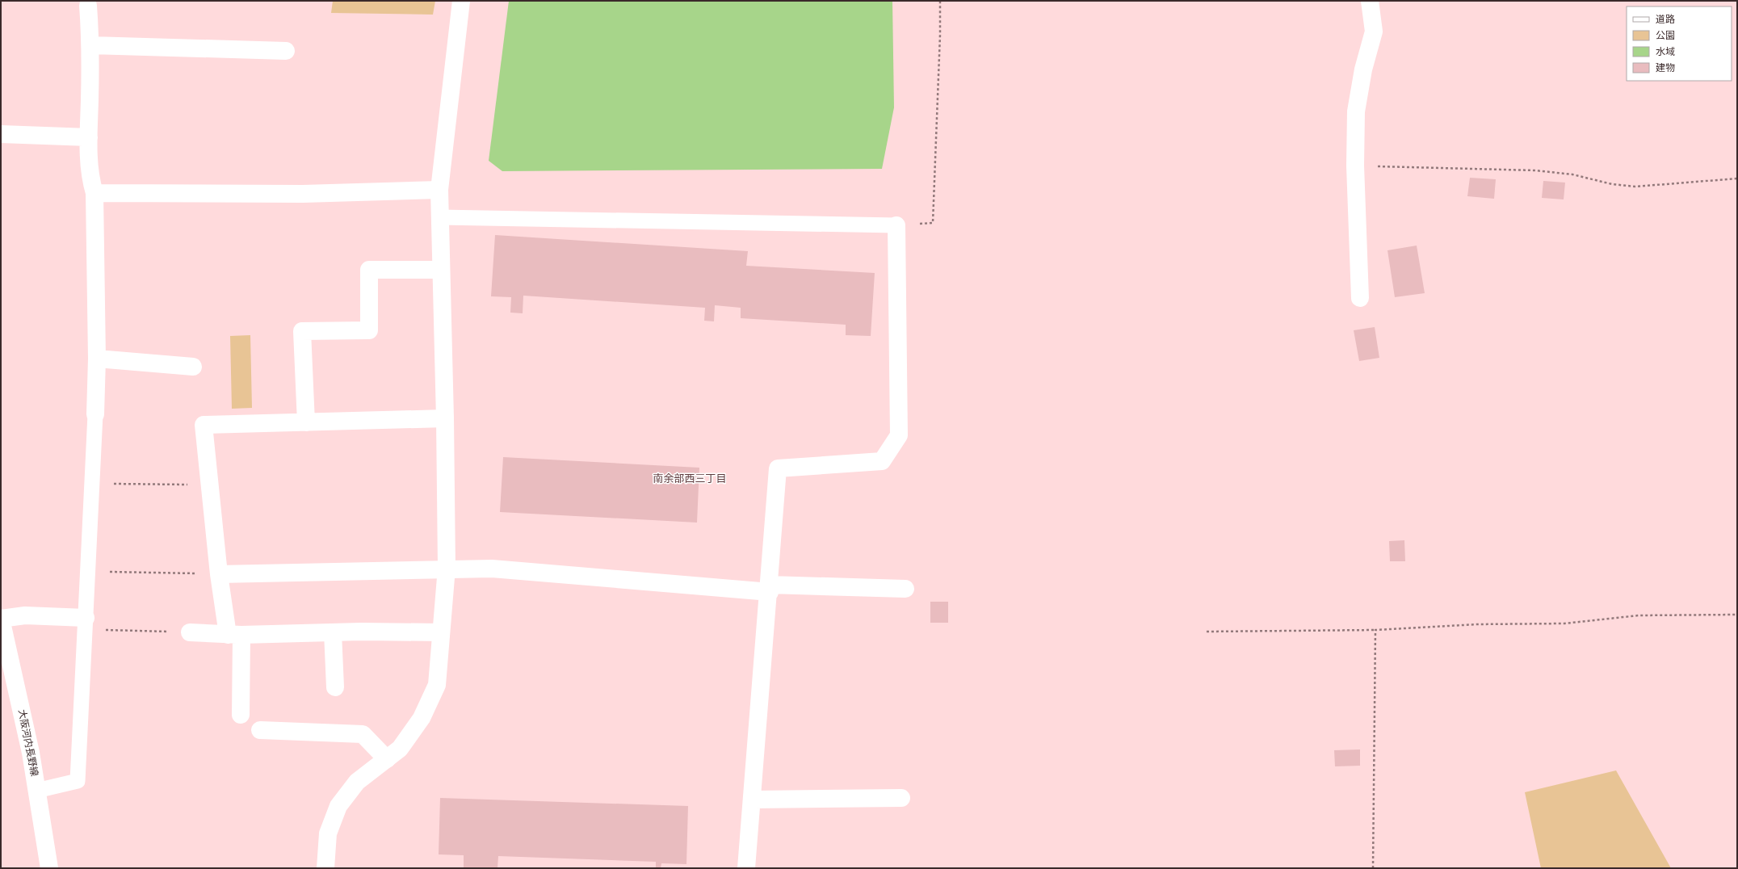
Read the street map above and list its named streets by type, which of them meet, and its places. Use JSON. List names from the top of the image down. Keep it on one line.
{"streets":{"street":["大阪河内長野線"]},"districts":["南余部西三丁目"],"legend":["道路","公園","水域","建物"]}
